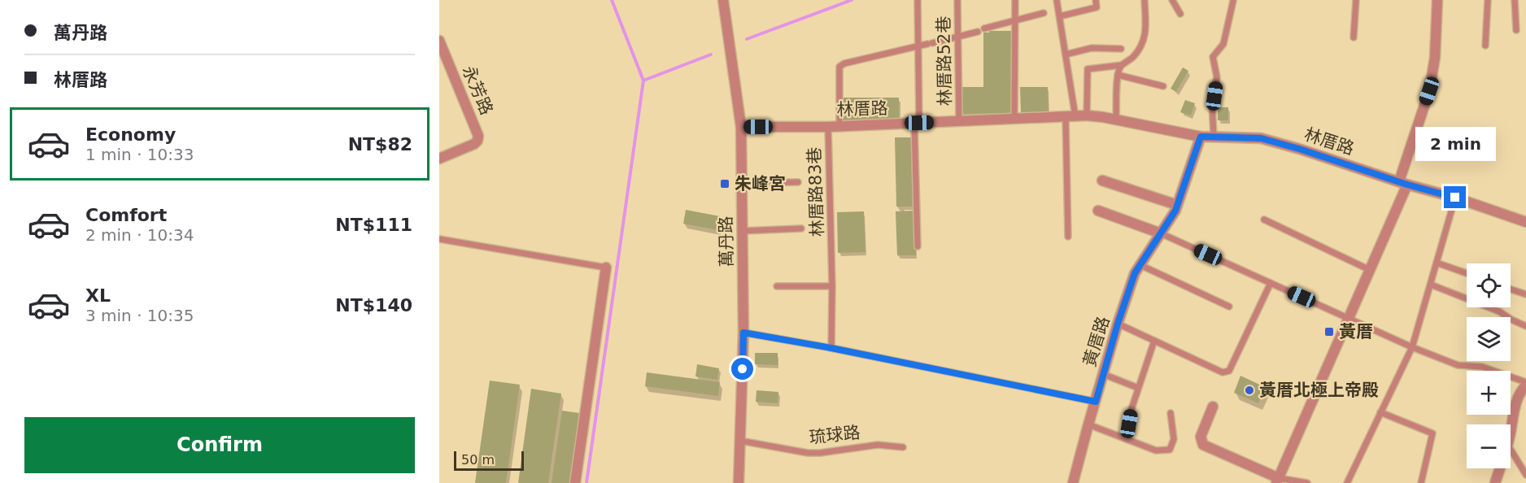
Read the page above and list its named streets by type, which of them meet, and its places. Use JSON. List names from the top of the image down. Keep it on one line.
{"streets":{"street":["永芳路","林厝路","萬丹路","黃厝路"],"lane":["林厝路52巷","林厝路83巷","琉球路"]},"crossings":[["林厝路52巷","林厝路"],["林厝路","林厝路83巷"],["林厝路","萬丹路"],["林厝路","黃厝路"],["萬丹路","琉球路"]],"places":{"transit":["朱峰宮","黃厝"],"other":["黃厝北極上帝殿"]},"scale_bar":"50 m","page":{"banner":["萬丹路","林厝路"],"list":[{"name":"Economy","note":"1 min · 10:33","value":"NT$82"},{"name":"Comfort","note":"2 min · 10:34","value":"NT$111"},{"name":"XL","note":"3 min · 10:35","value":"NT$140"}],"bubble":"2 min","map_buttons":["+","−"],"buttons":"Confirm","scale":"50 m"}}
